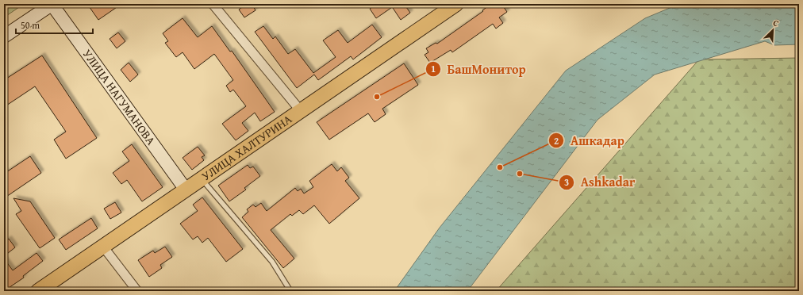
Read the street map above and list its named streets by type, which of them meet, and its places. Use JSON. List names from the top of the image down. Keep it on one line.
{"streets":{"main road":["УЛИЦА НАГУМАНОВА","УЛИЦА ХАЛТУРИНА"]},"crossings":[["УЛИЦА НАГУМАНОВА","УЛИЦА ХАЛТУРИНА"]],"places":["БашМонитор","Ашкадар","Ashkadar"],"scale_bar":"50 m","north":"top right"}
